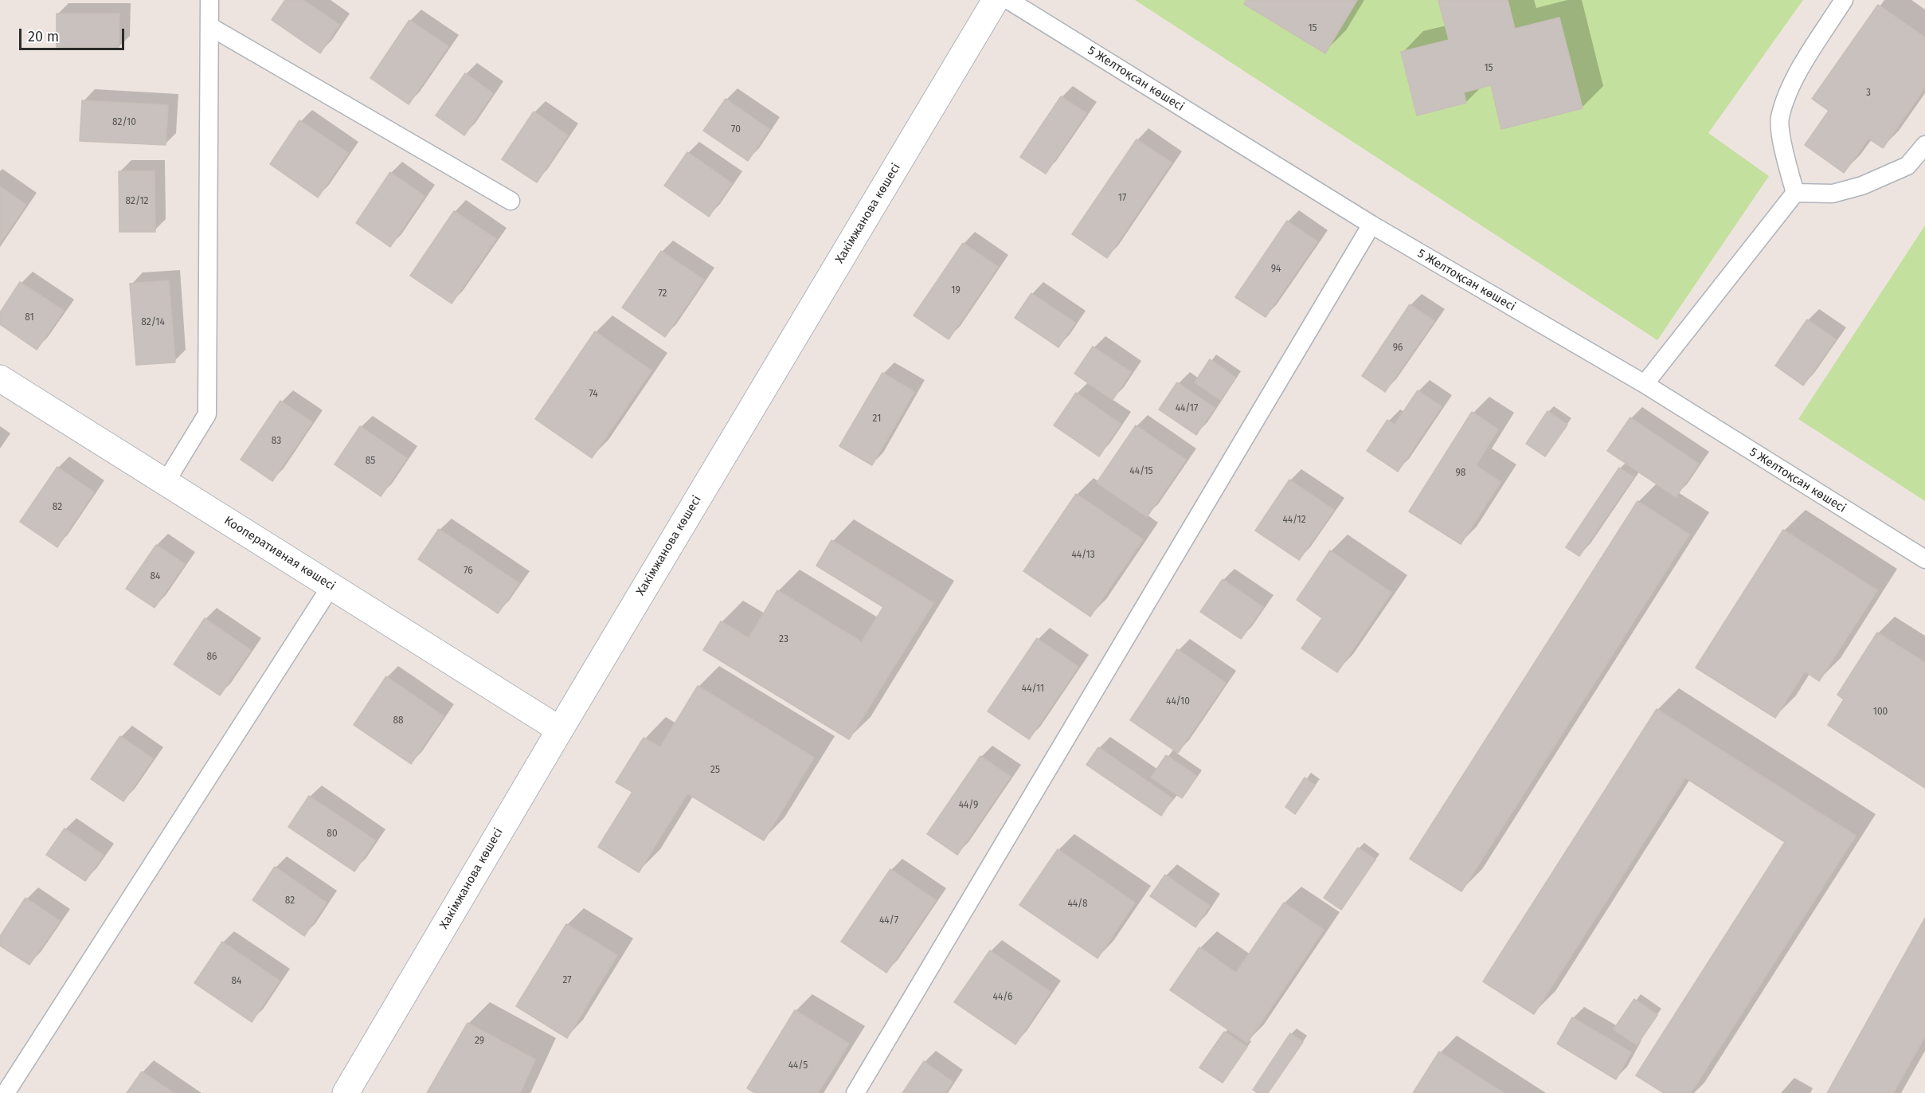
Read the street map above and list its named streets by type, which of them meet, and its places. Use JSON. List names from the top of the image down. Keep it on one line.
{"streets":{"street":["Хакімжанова көшесі","Кооперативная көшесі"],"lane":["5 Желтоқсан көшесі"]},"crossings":[["Хакімжанова көшесі","Кооперативная көшесі"]],"house_numbers":["15","15","3","82/10","70","17","82/12","94","19","72","81","82/14","96","74","44/17","21","83","85","44/15","98","82","44/12","44/13","76","84","23","86","44/11","44/10","100","88","25","44/9","80","82","44/8","44/7","27","84","44/6","29","44/5"],"scale_bar":"20 m"}
